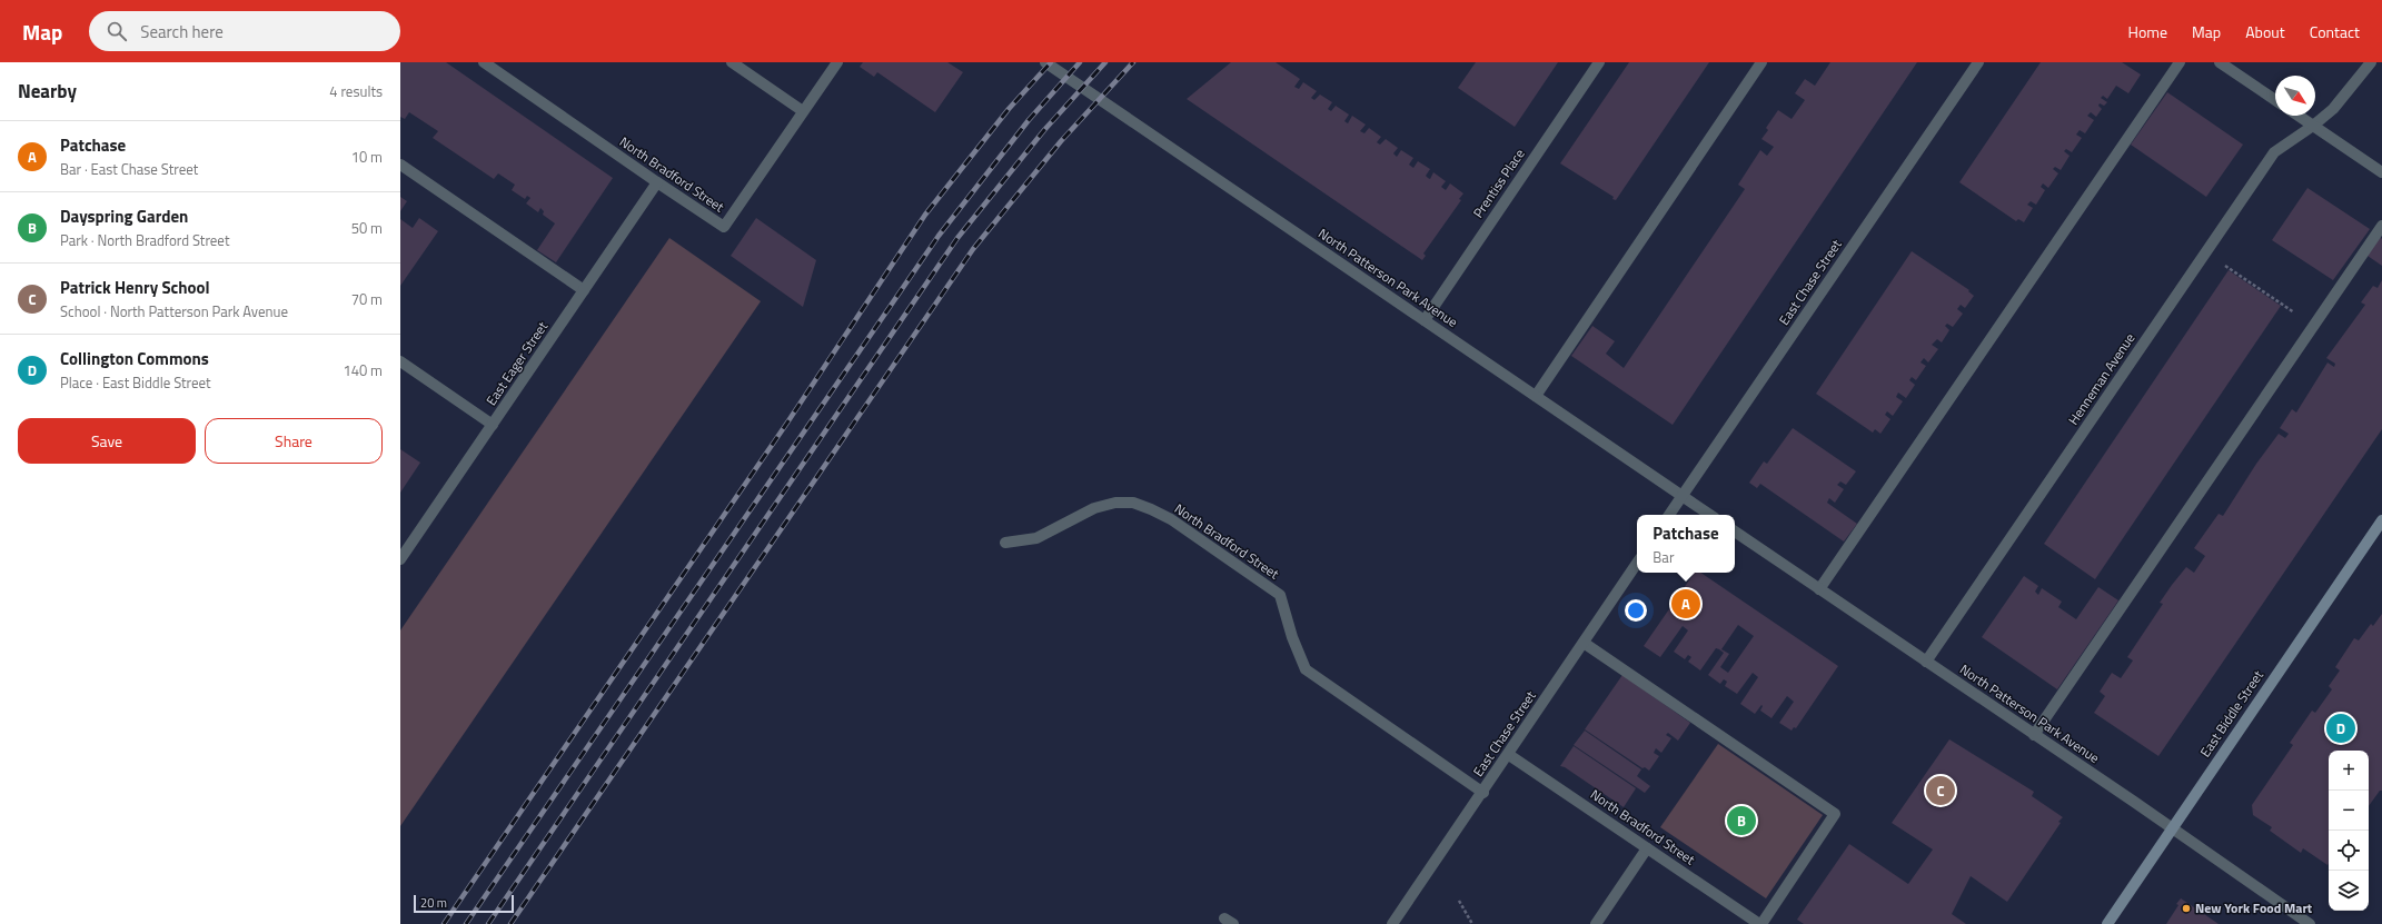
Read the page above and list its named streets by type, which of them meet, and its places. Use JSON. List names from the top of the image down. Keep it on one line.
{"streets":{"street":["North Bradford Street","Prentiss Place","North Patterson Park Avenue","East Chase Street","East Eager Street","Henneman Avenue","East Biddle Street"]},"crossings":[["North Bradford Street","East Chase Street"],["North Bradford Street","East Eager Street"],["Prentiss Place","North Patterson Park Avenue"],["North Patterson Park Avenue","East Chase Street"],["North Patterson Park Avenue","Henneman Avenue"],["North Patterson Park Avenue","East Biddle Street"]],"places":["New York Food Mart"],"scale_bar":"20 m","north":"bottom right","page":{"header":"Map","search":"Search here","nav":["Home","Map","About","Contact"],"heading":["Nearby","4 results"],"list":[{"mark":"A","name":"Patchase","note":"Bar · East Chase Street","value":"10 m"},{"mark":"B","name":"Dayspring Garden","note":"Park · North Bradford Street","value":"50 m"},{"mark":"C","name":"Patrick Henry School","note":"School · North Patterson Park Avenue","value":"70 m"},{"mark":"D","name":"Collington Commons","note":"Place · East Biddle Street","value":"140 m"}],"buttons":["Save","Share"],"popup":["Patchase","Bar"],"pins":["A","D","C","B"],"map_buttons":["+","−"],"scale":"20 m"}}
